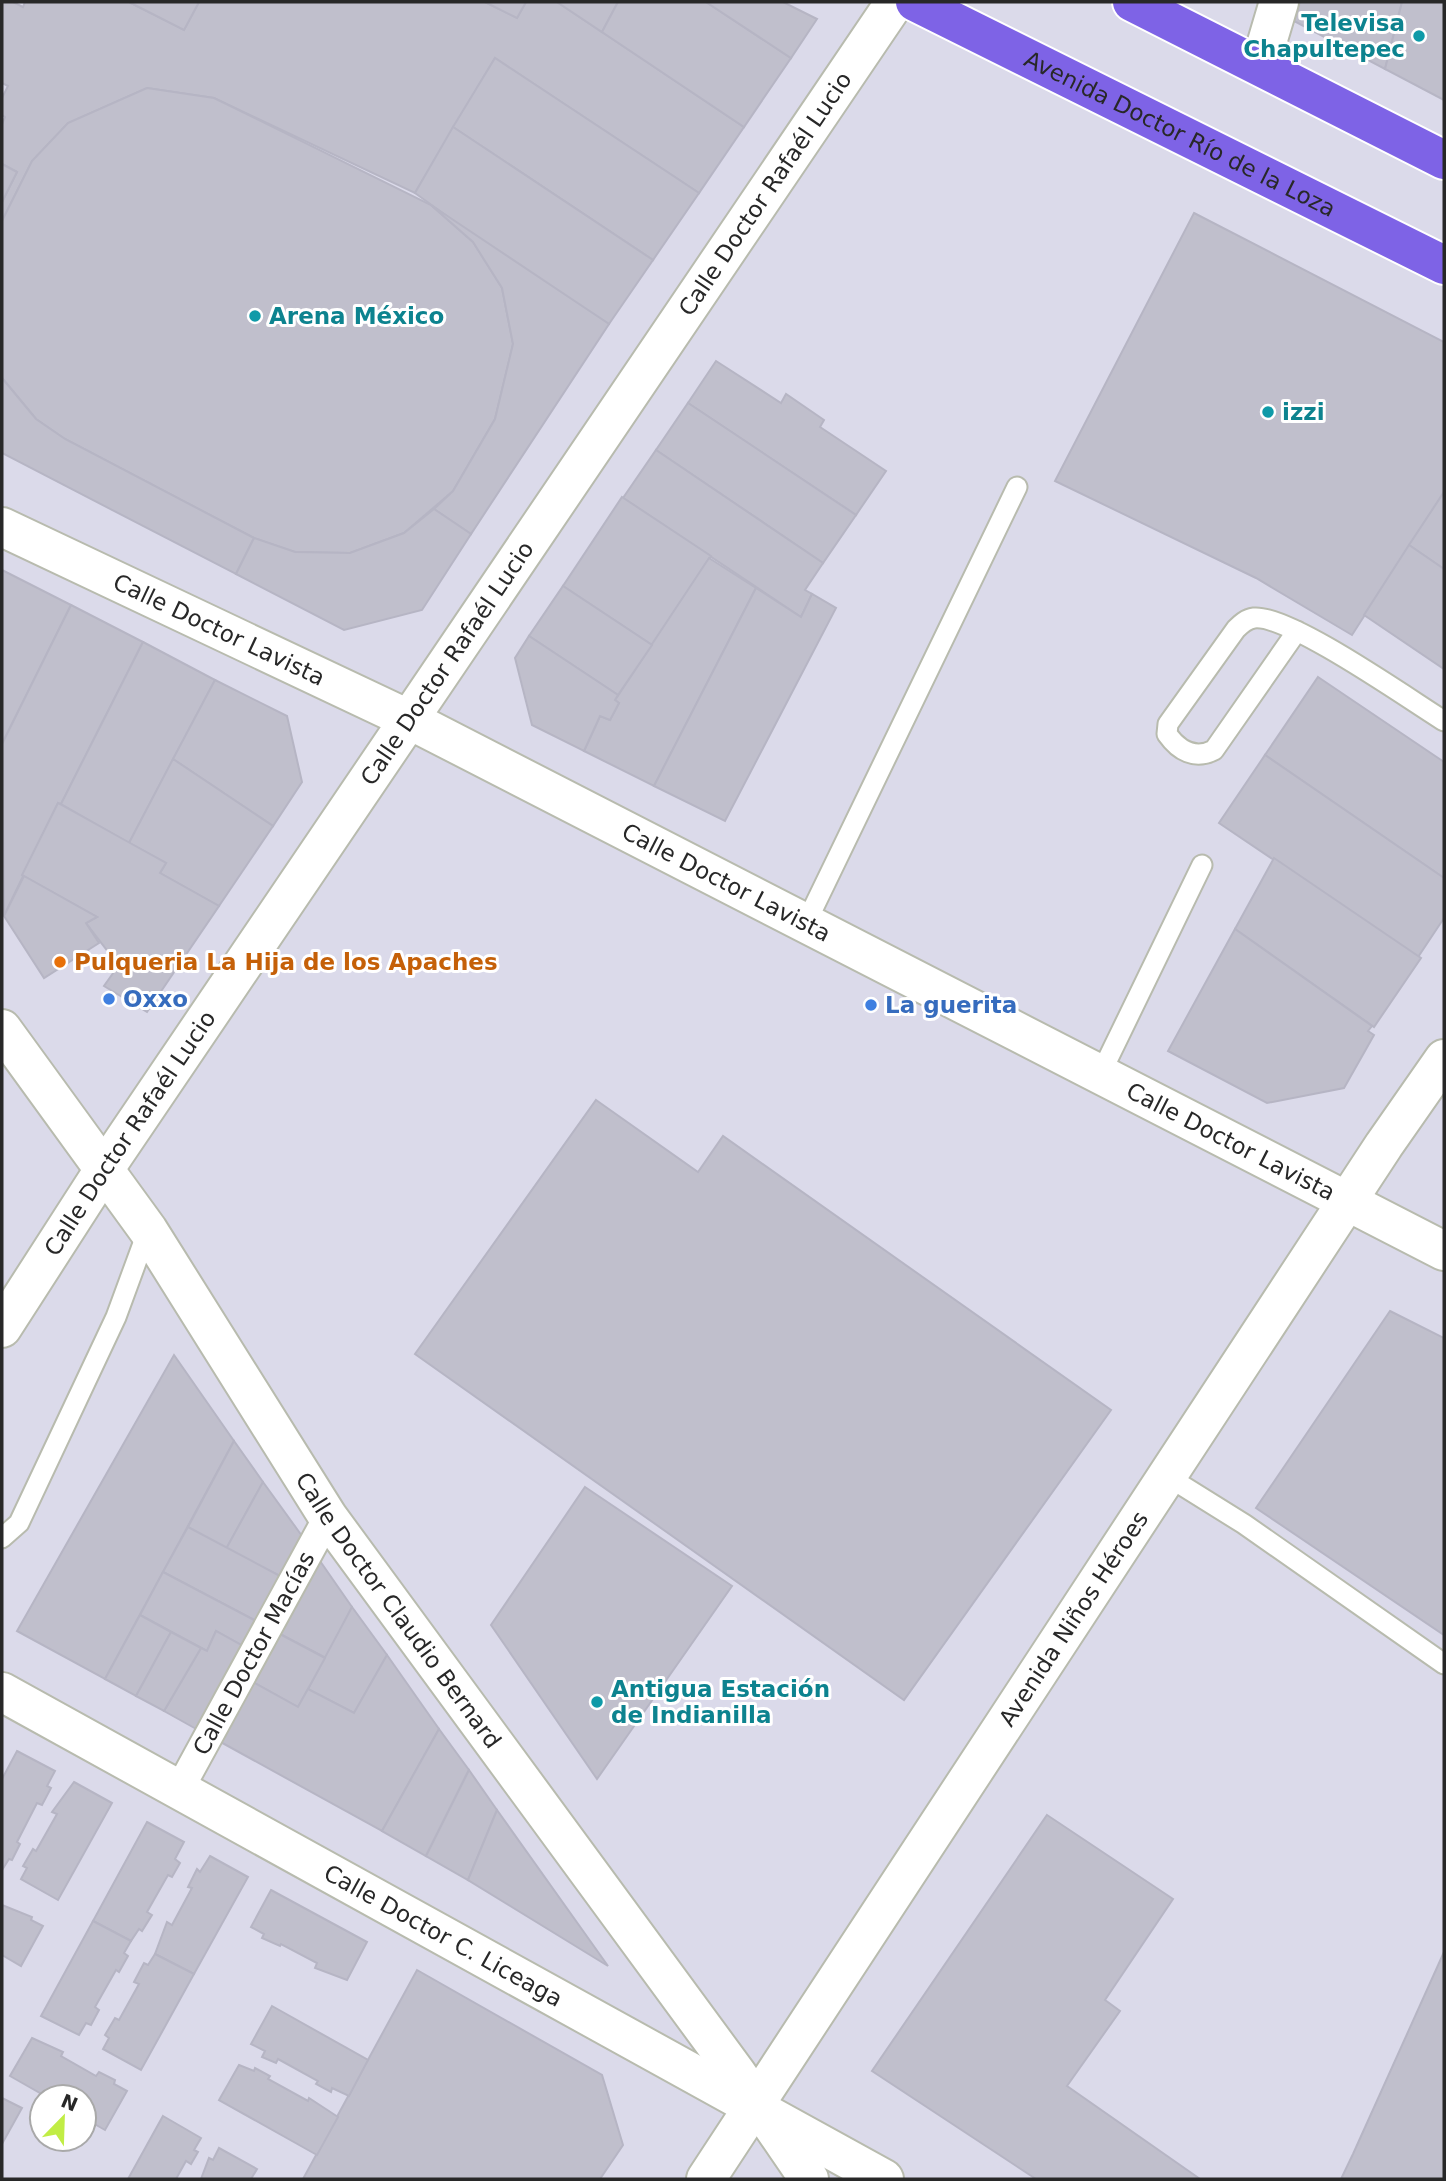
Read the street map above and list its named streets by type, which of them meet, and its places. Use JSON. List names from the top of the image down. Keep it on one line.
{"streets":{"main road":["Avenida Doctor Río de la Loza"],"street":["Calle Doctor Rafaél Lucio","Calle Doctor Lavista","Calle Doctor Claudio Bernard","Avenida Niños Héroes","Calle Doctor Macías","Calle Doctor C. Liceaga"]},"crossings":[["Calle Doctor Rafaél Lucio","Calle Doctor Lavista"],["Calle Doctor Rafaél Lucio","Calle Doctor Claudio Bernard"],["Calle Doctor Lavista","Avenida Niños Héroes"],["Calle Doctor Claudio Bernard","Avenida Niños Héroes"],["Calle Doctor Claudio Bernard","Calle Doctor Macías"],["Calle Doctor Claudio Bernard","Calle Doctor C. Liceaga"],["Avenida Niños Héroes","Calle Doctor C. Liceaga"],["Calle Doctor Macías","Calle Doctor C. Liceaga"]],"places":["Televisa Chapultepec","Arena México","izzi","Pulqueria La Hija de los Apaches","Oxxo","La guerita","Antigua Estación de Indianilla"],"north":"top right"}
